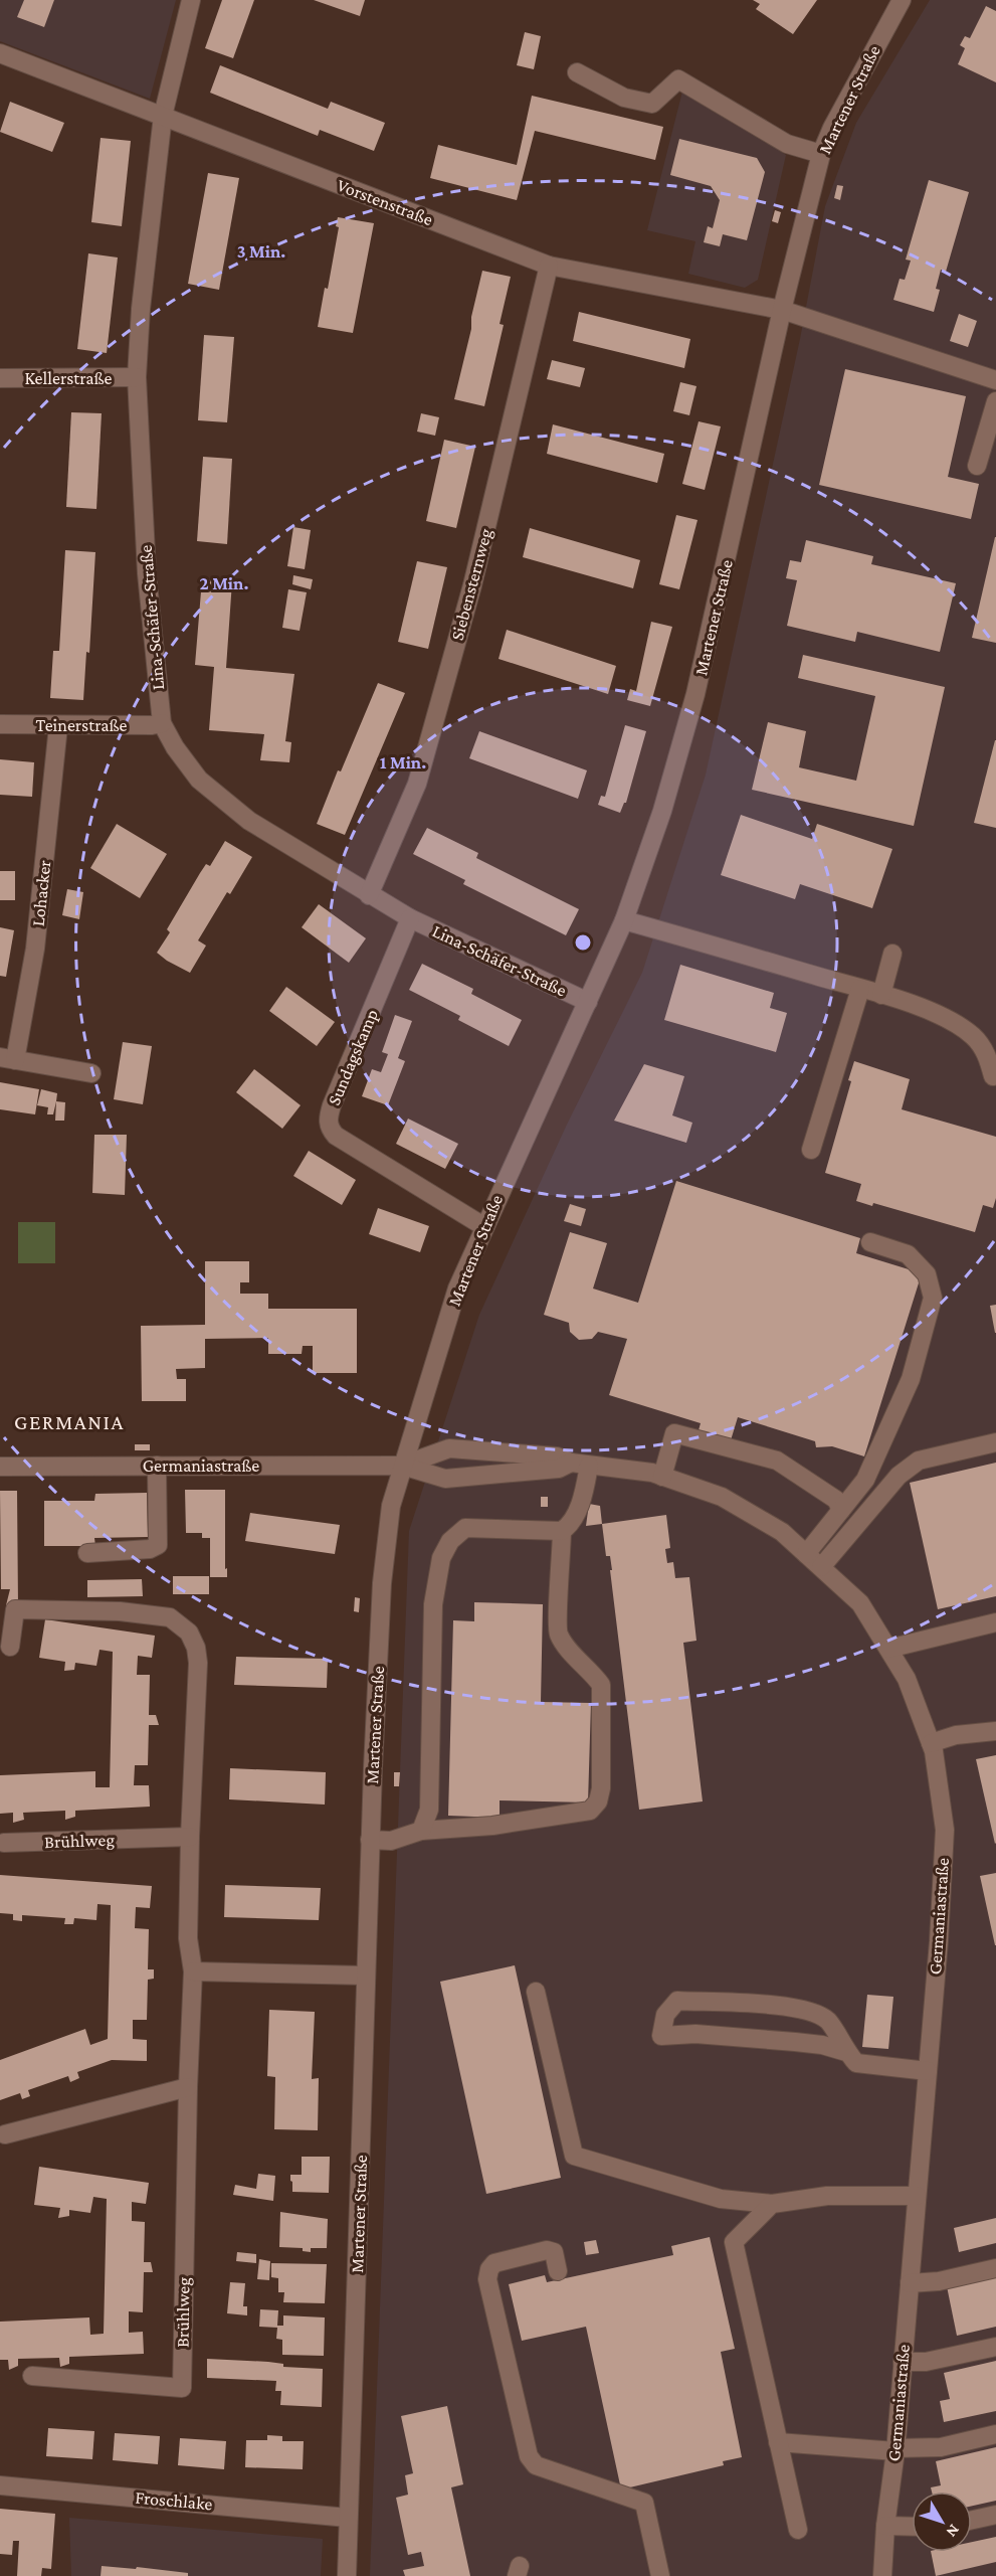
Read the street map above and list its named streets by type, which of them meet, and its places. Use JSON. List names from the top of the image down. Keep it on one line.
{"streets":{"street":["Martener Straße","Vorstenstraße","Kellerstraße","Siebensternweg","Lina-Schäfer-Straße","Teinerstraße","Lohacker","Sundagskamp","Germaniastraße","Brühlweg","Froschlake"]},"crossings":[["Martener Straße","Vorstenstraße"],["Martener Straße","Lina-Schäfer-Straße"],["Martener Straße","Sundagskamp"],["Martener Straße","Germaniastraße"],["Martener Straße","Froschlake"],["Vorstenstraße","Siebensternweg"],["Vorstenstraße","Lina-Schäfer-Straße"],["Kellerstraße","Lina-Schäfer-Straße"],["Siebensternweg","Lina-Schäfer-Straße"],["Lina-Schäfer-Straße","Teinerstraße"],["Lina-Schäfer-Straße","Sundagskamp"],["Teinerstraße","Lohacker"]],"districts":["GERMANIA"],"north":"bottom right","rings":["3 Min.","2 Min.","1 Min."]}
